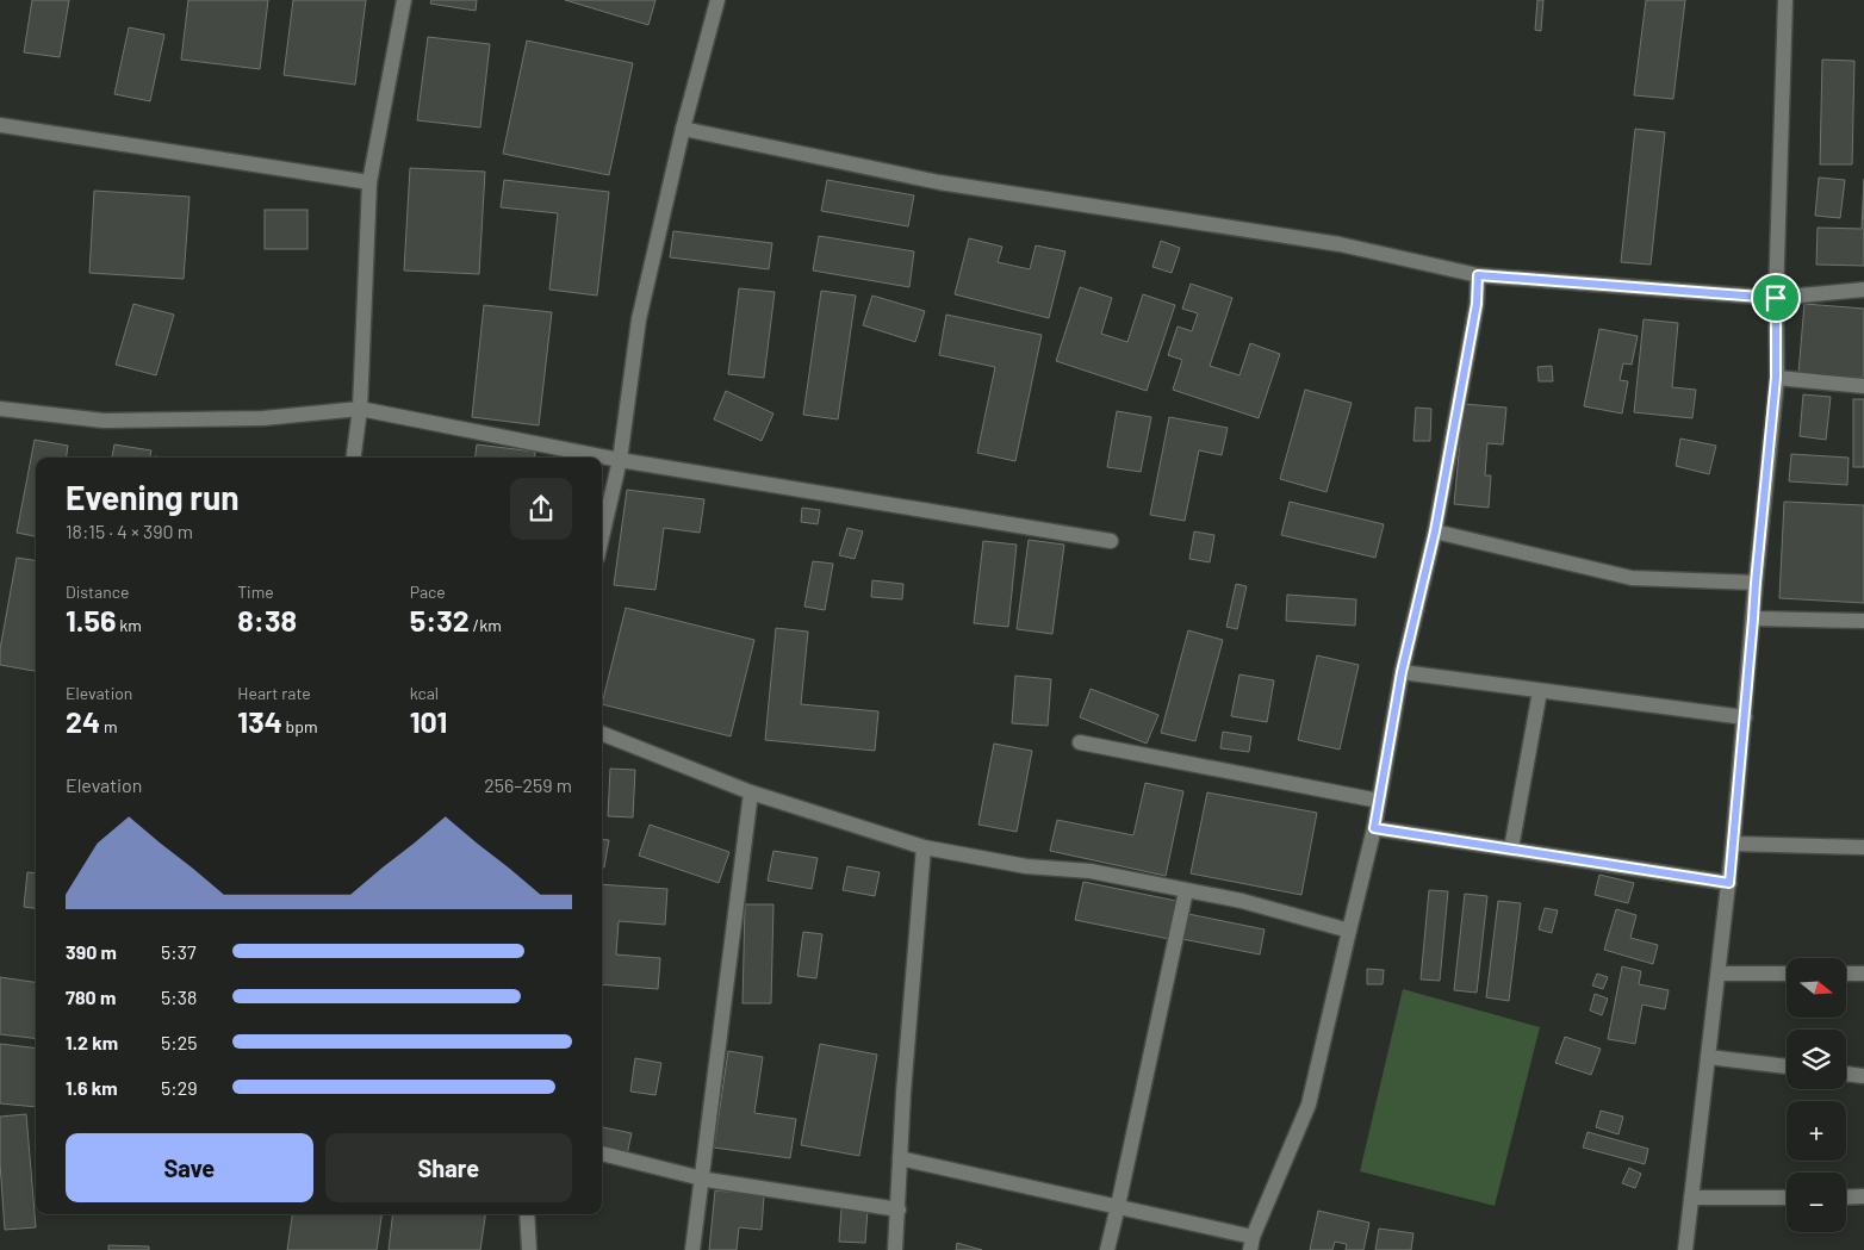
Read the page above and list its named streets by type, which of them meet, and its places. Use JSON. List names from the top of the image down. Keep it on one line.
{"north":"right","page":{"heading":["Evening run","18:15 · 4 × 390 m"],"stats":[["Distance","1.56 km"],["Time","8:38"],["Pace","5:32 /km"],["Elevation","24 m"],["Heart rate","134 bpm"],["kcal","101"]],"chart":["Elevation","256–259 m"],"list":[{"name":"390 m","note":"5:37"},{"name":"780 m","note":"5:38"},{"name":"1.2 km","note":"5:25"},{"name":"1.6 km","note":"5:29"}],"map_buttons":["+","−"],"buttons":["Save","Share"]}}
